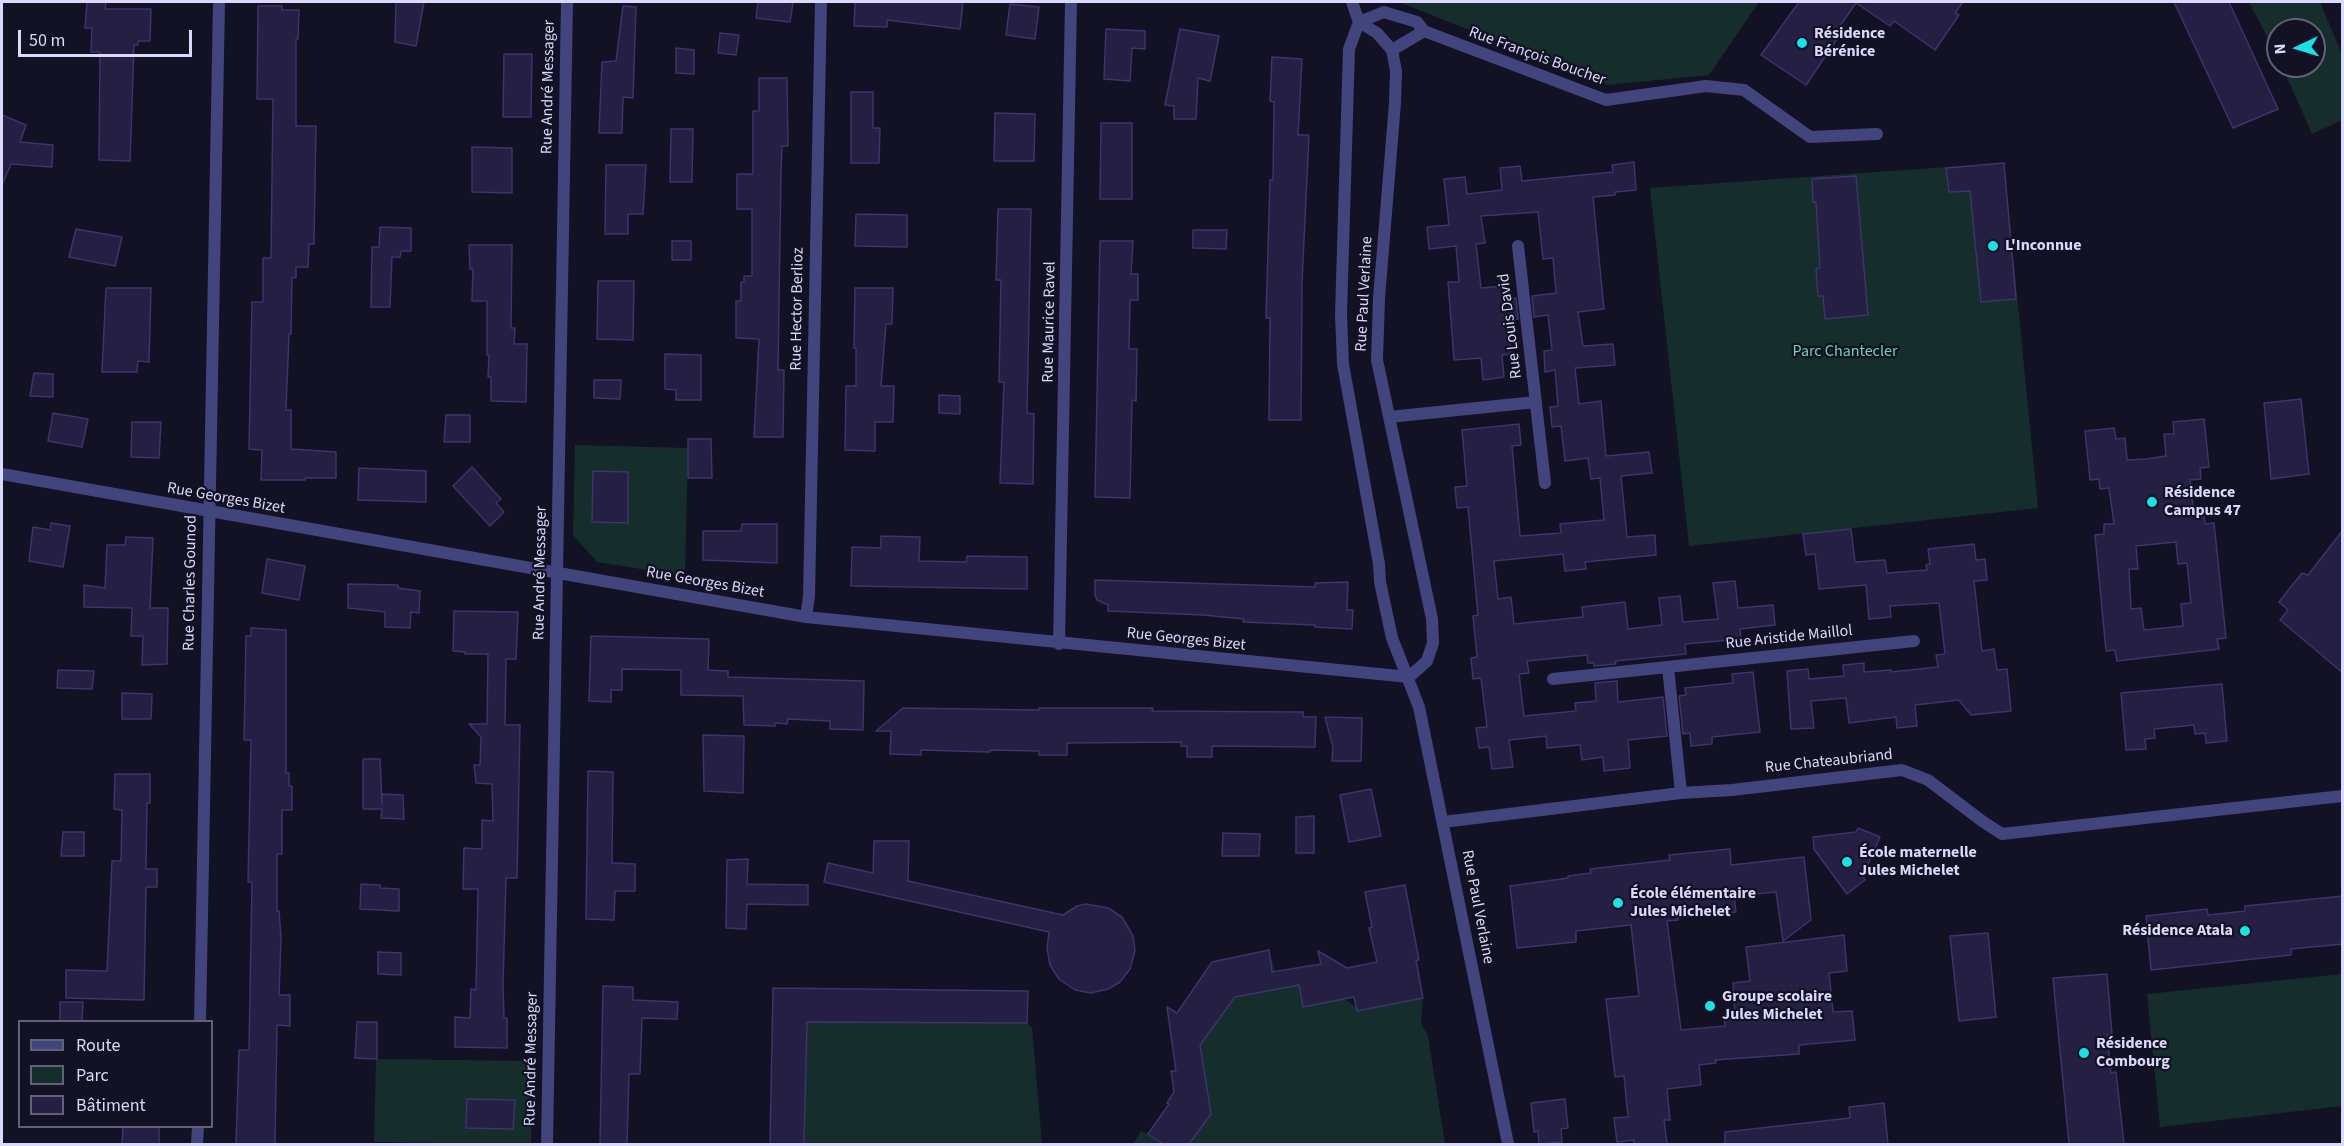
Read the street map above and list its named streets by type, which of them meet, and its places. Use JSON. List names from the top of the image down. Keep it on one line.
{"streets":{"street":["Rue François Boucher","Rue André Messager","Rue Paul Verlaine","Rue Hector Berlioz","Rue Maurice Ravel","Rue Louis David","Rue Georges Bizet","Rue Charles Gounod","Rue Aristide Maillol","Rue Chateaubriand"]},"crossings":[["Rue François Boucher","Rue Paul Verlaine"],["Rue André Messager","Rue Georges Bizet"],["Rue Paul Verlaine","Rue Georges Bizet"],["Rue Paul Verlaine","Rue Chateaubriand"],["Rue Hector Berlioz","Rue Georges Bizet"],["Rue Maurice Ravel","Rue Georges Bizet"],["Rue Georges Bizet","Rue Charles Gounod"]],"parks":["Parc Chantecler"],"places":["Résidence Bérénice","L'Inconnue","Résidence Campus 47","École maternelle Jules Michelet","École élémentaire Jules Michelet","Résidence Atala","Groupe scolaire Jules Michelet","Résidence Combourg"],"legend":["Route","Parc","Bâtiment"],"scale_bar":"50 m","north":"left"}
